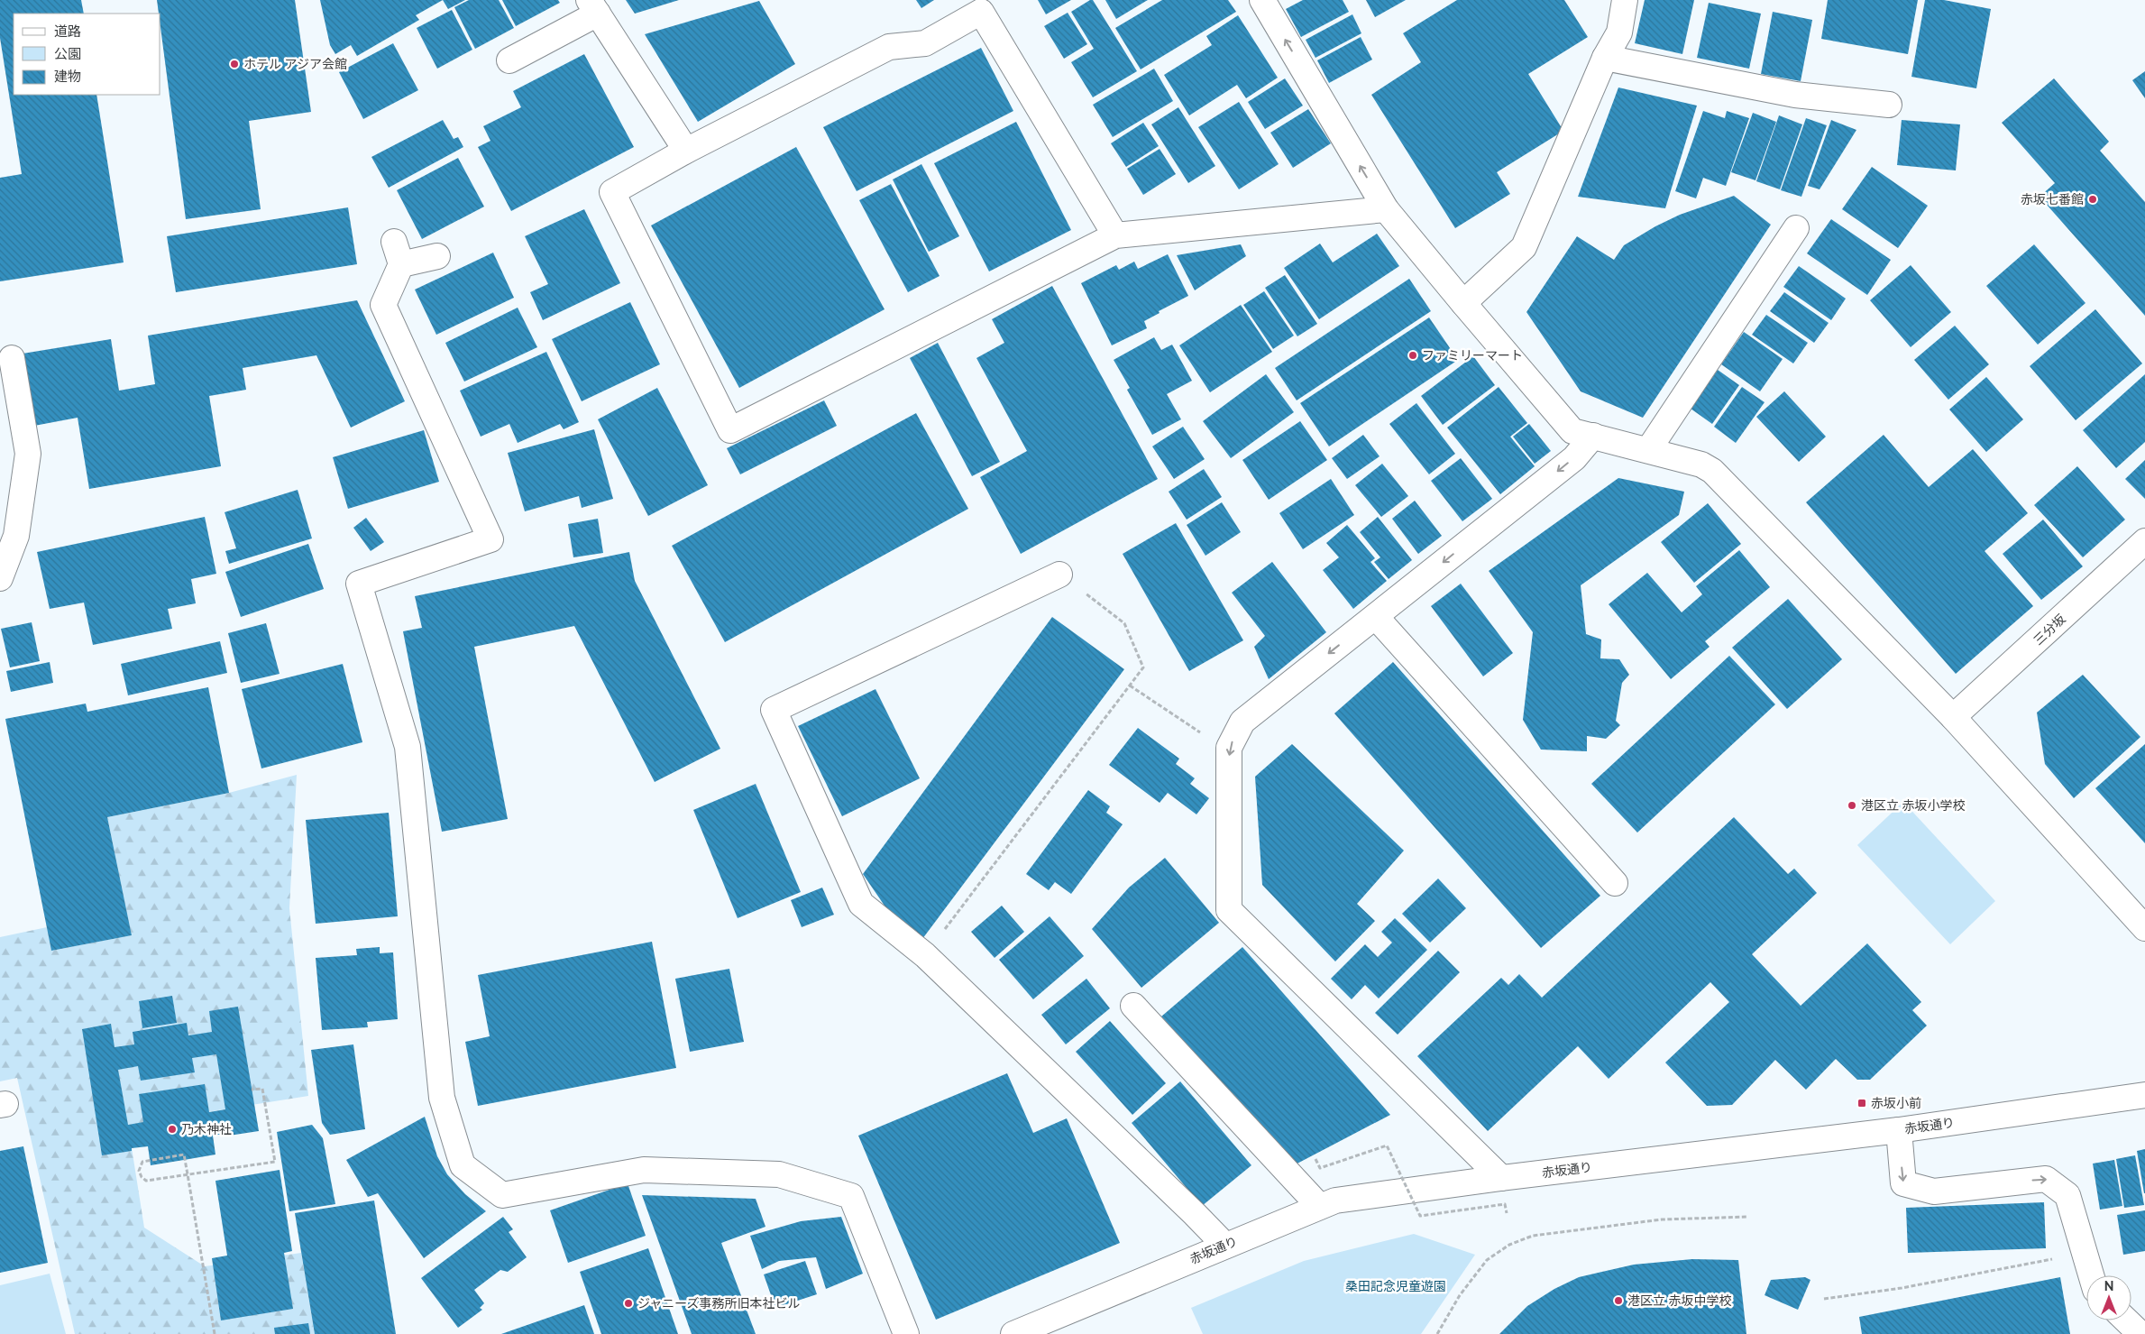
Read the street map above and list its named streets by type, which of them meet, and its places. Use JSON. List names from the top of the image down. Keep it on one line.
{"streets":{"street":["三分坂","赤坂通り"]},"parks":["桑田記念児童遊園"],"places":{"other":["ホテル アジア会館","赤坂七番館","ファミリーマート","港区立 赤坂小学校","乃木神社","港区立 赤坂中学校","ジャニーズ事務所旧本社ビル"],"transit":["赤坂小前"]},"legend":["道路","公園","建物"],"north":"top"}
